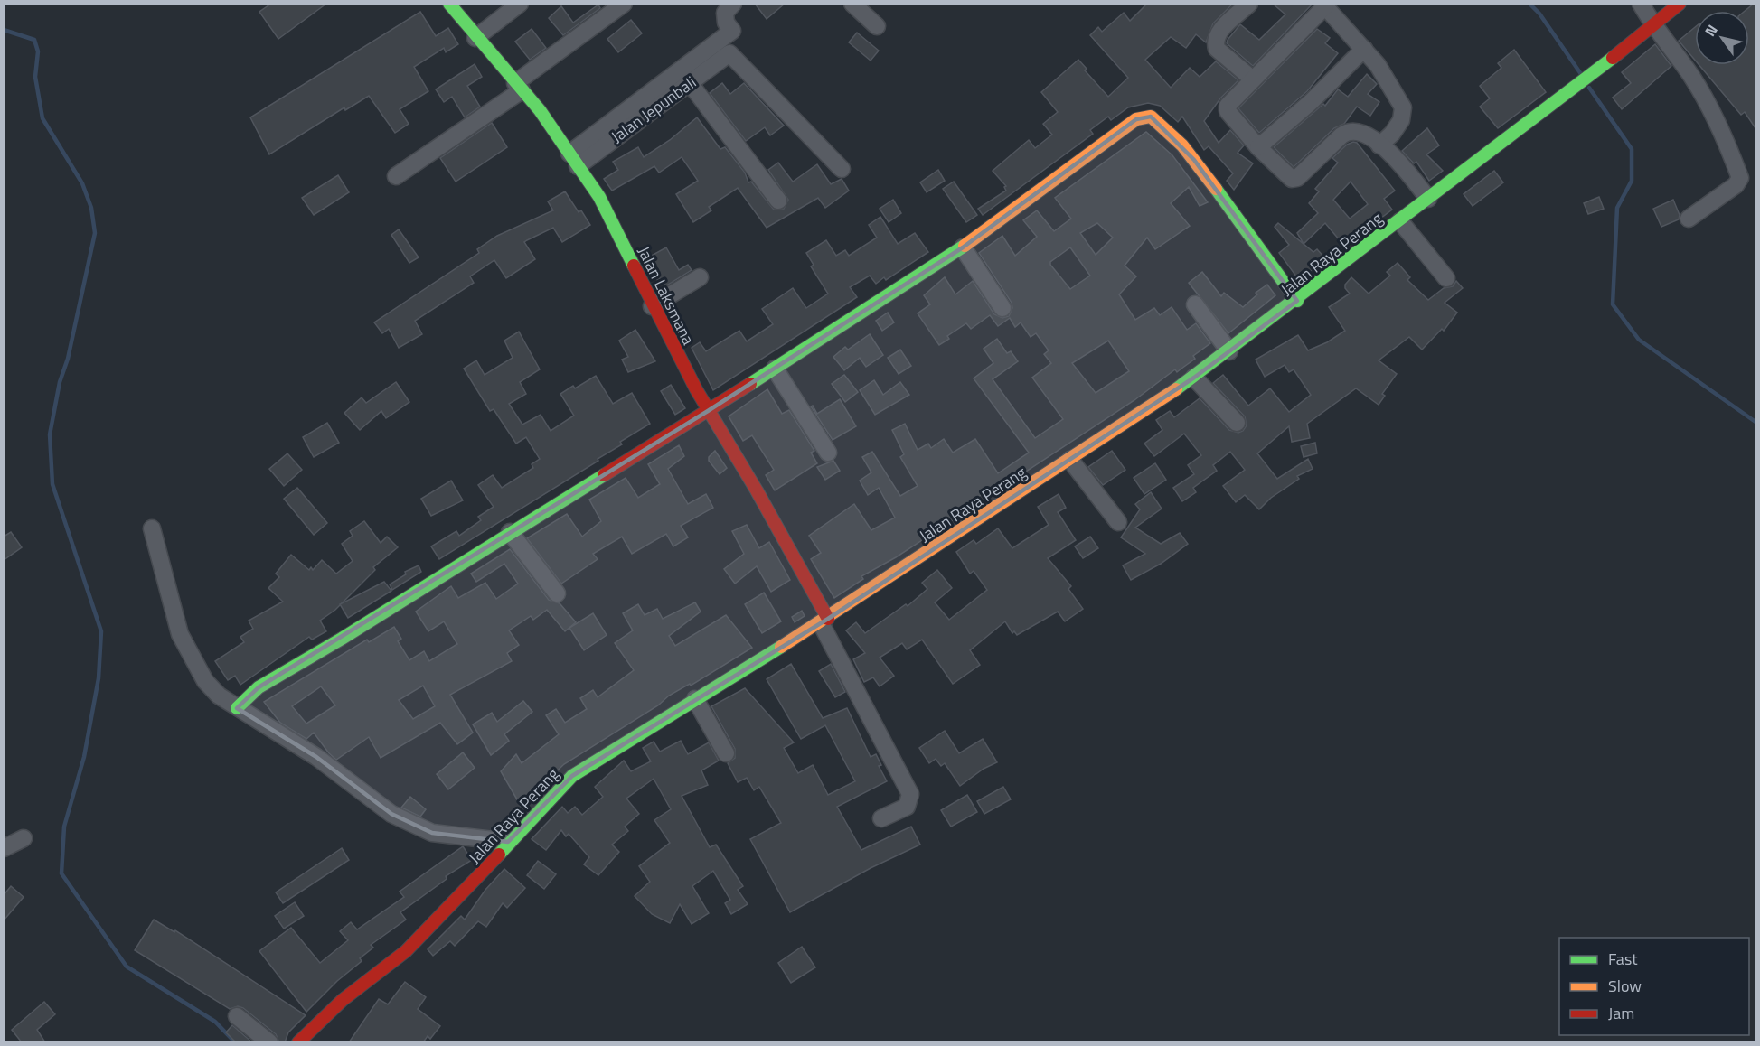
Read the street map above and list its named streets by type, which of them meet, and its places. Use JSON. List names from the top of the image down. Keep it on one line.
{"streets":{"street":["Jalan Jepunbali","Jalan Raya Perang","Jalan Laksmana"]},"crossings":[["Jalan Jepunbali","Jalan Laksmana"],["Jalan Raya Perang","Jalan Laksmana"]],"legend":["Fast","Slow","Jam"],"north":"top left"}
